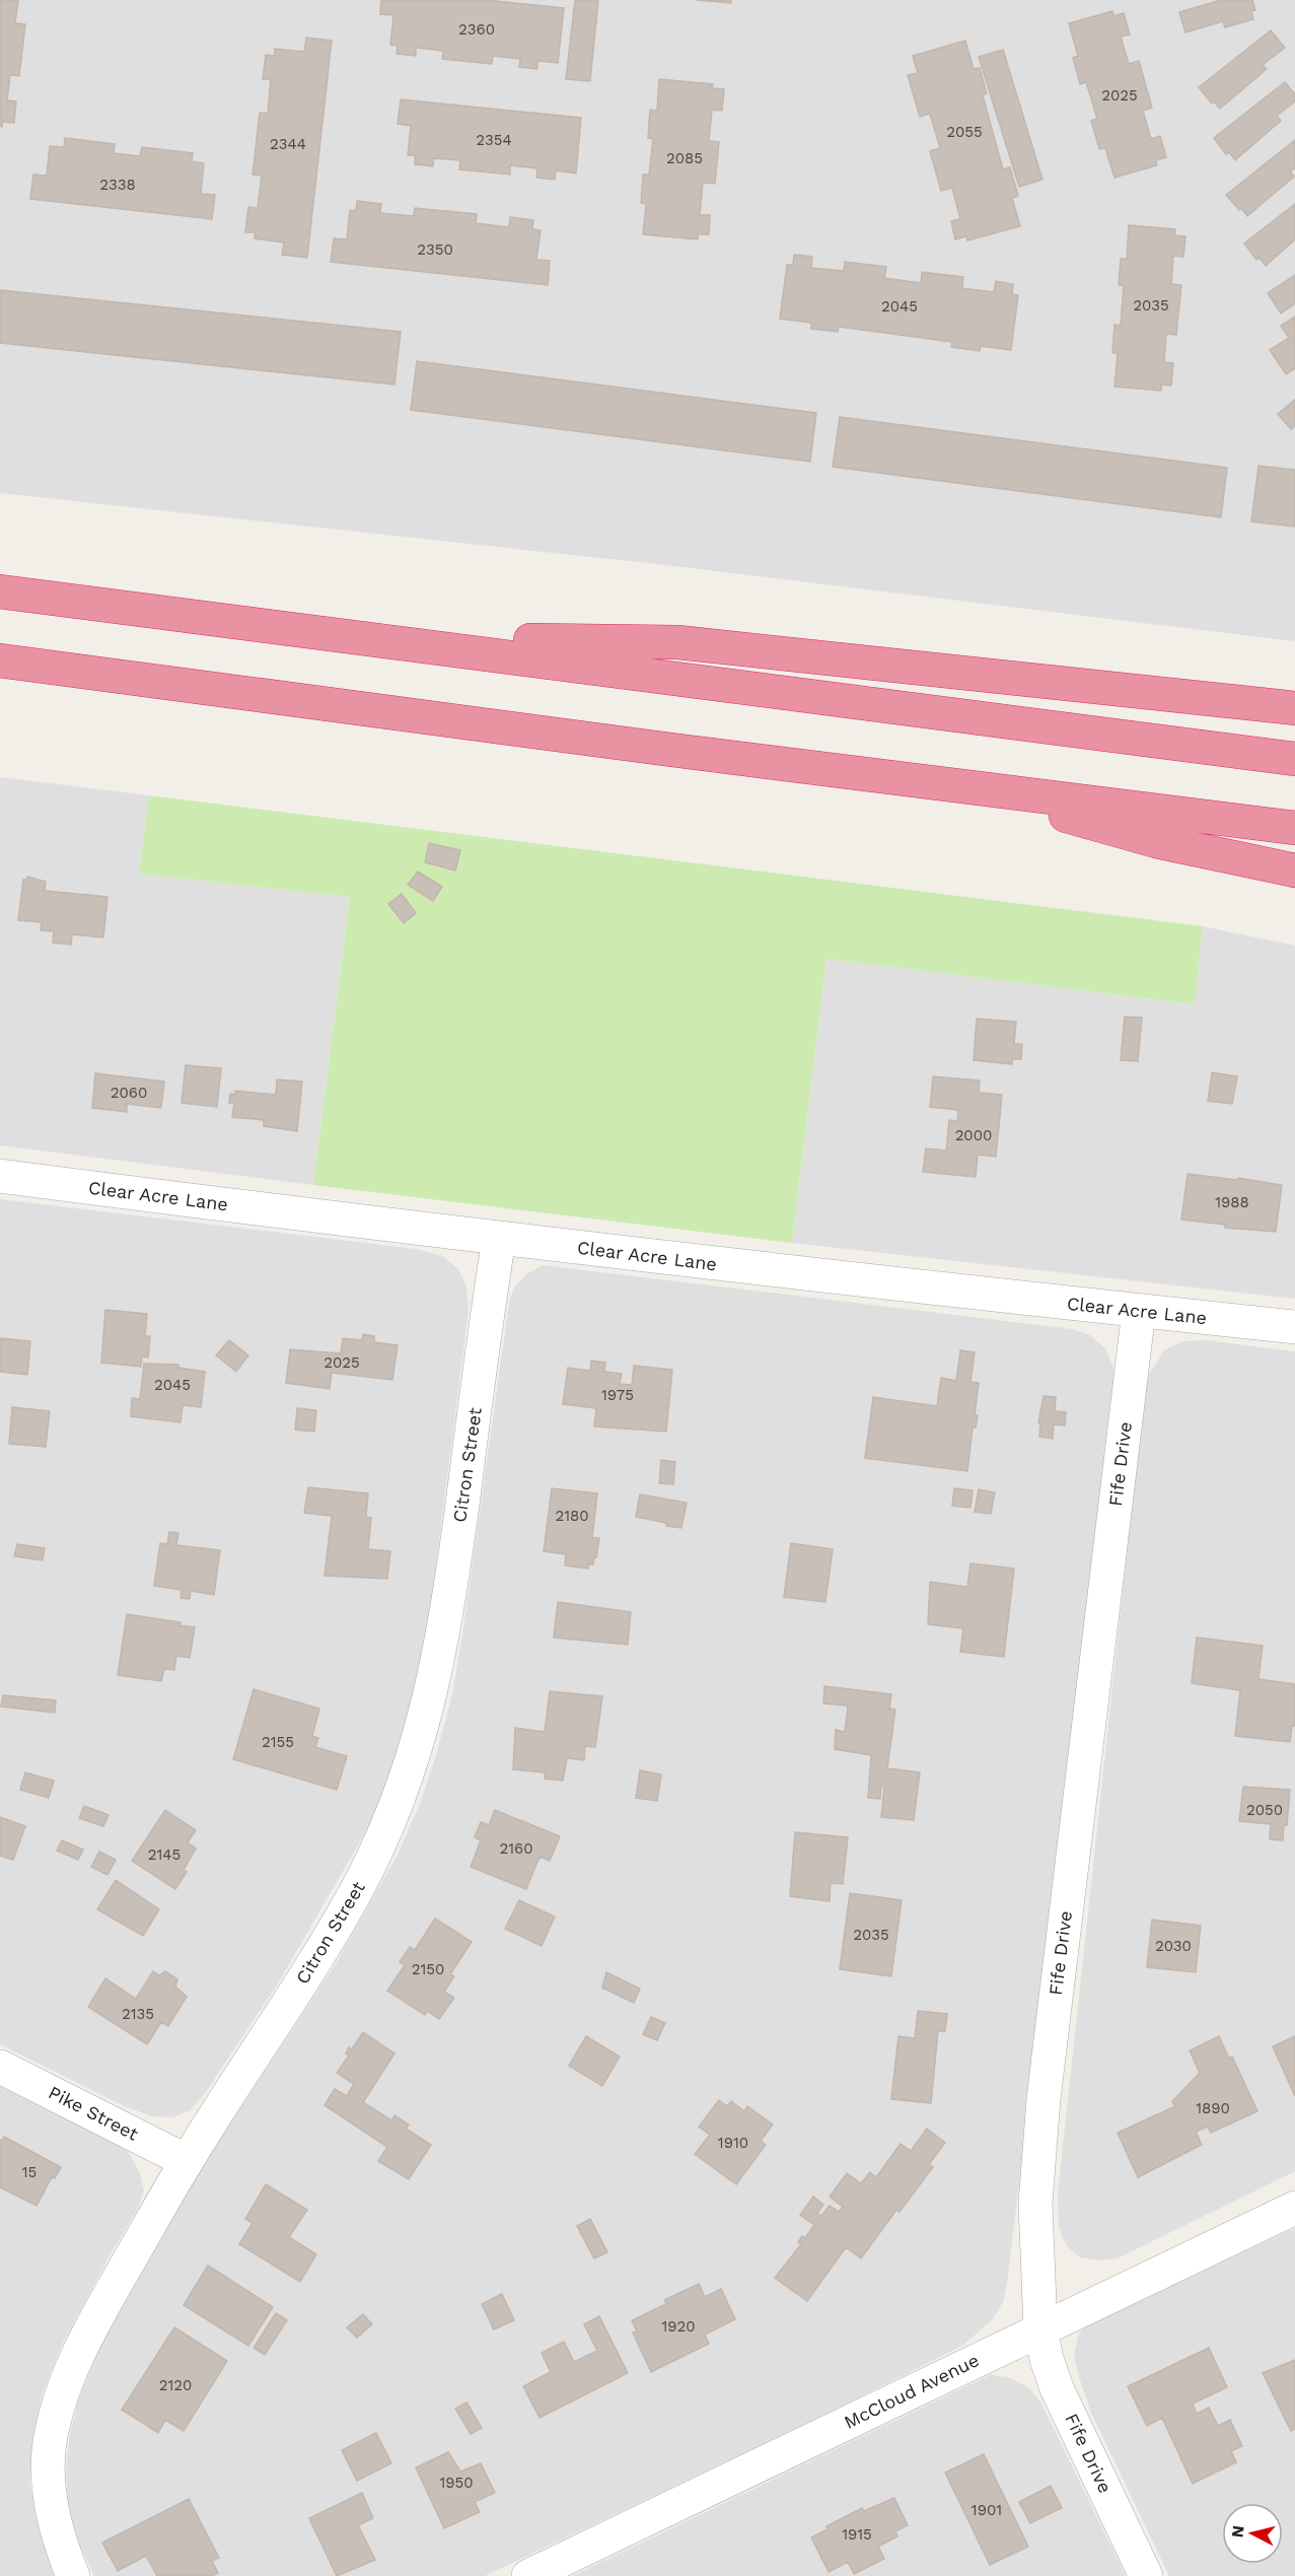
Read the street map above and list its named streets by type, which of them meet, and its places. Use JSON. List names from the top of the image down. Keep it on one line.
{"streets":{"street":["Clear Acre Lane","Fife Drive","Citron Street","Pike Street","McCloud Avenue"]},"crossings":[["Clear Acre Lane","Fife Drive"],["Clear Acre Lane","Citron Street"],["Fife Drive","McCloud Avenue"],["Citron Street","Pike Street"]],"house_numbers":["2360","2025","2055","2354","2344","2085","2338","2350","2035","2045","2060","2000","1988","2025","2045","1975","2180","2155","2050","2160","2145","2035","2030","2150","2135","1890","1910","15","1920","2120","1950","1901","1915"],"north":"left"}
